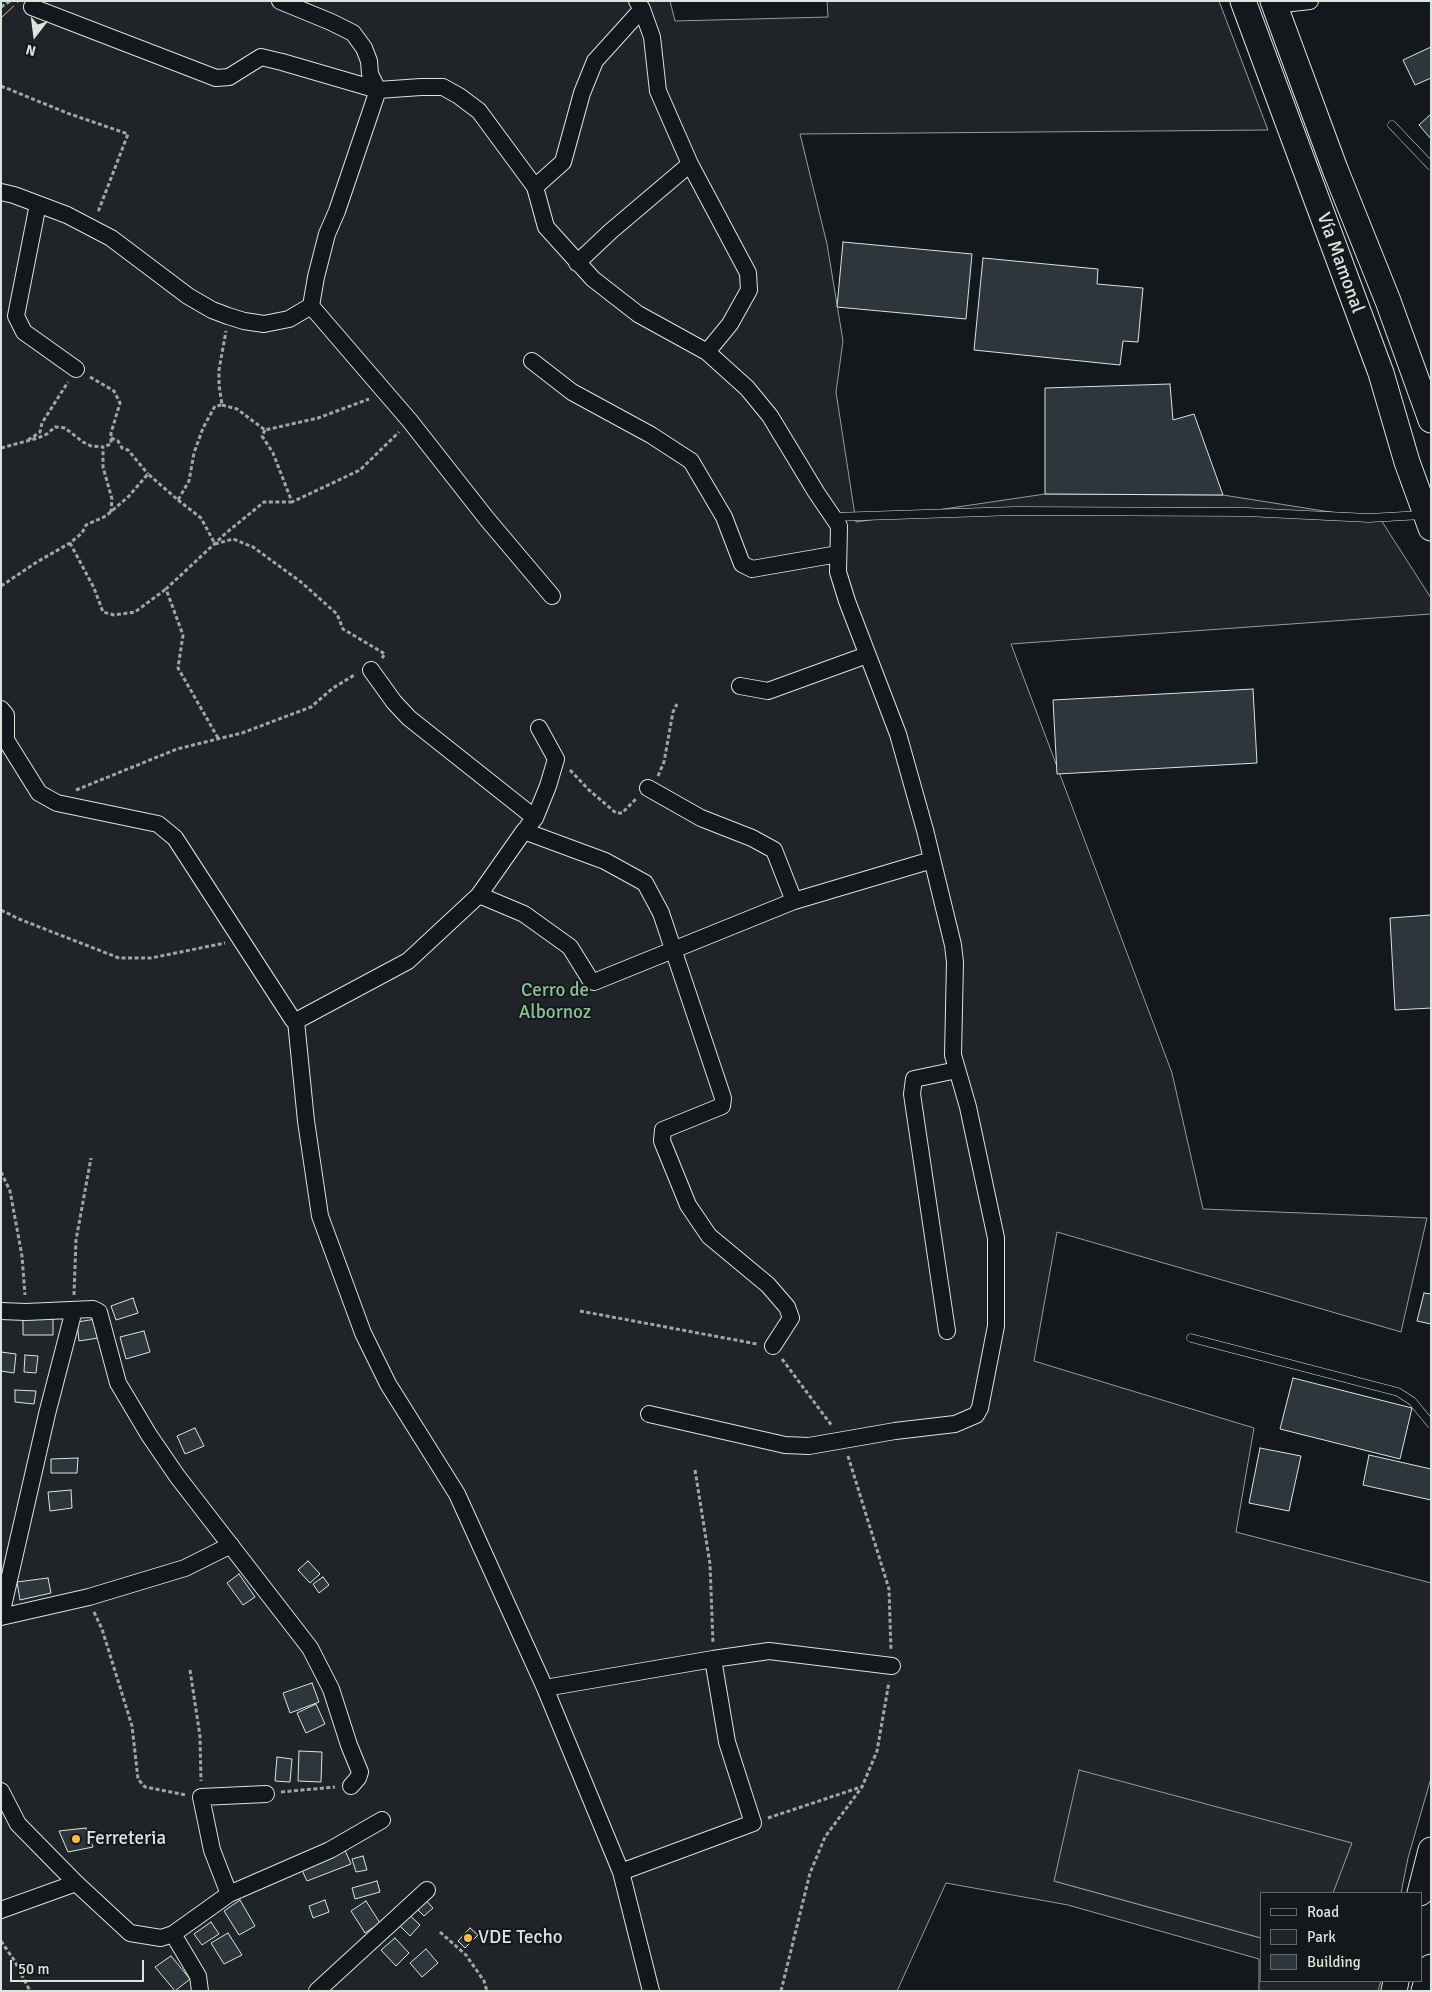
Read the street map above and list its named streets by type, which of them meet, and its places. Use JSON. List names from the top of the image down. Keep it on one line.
{"streets":{"main road":["Vía Mamonal"]},"parks":["Cerro de Albornoz"],"places":["Ferreteria","VDE Techo"],"legend":["Road","Park","Building"],"scale_bar":"50 m","north":"bottom"}
